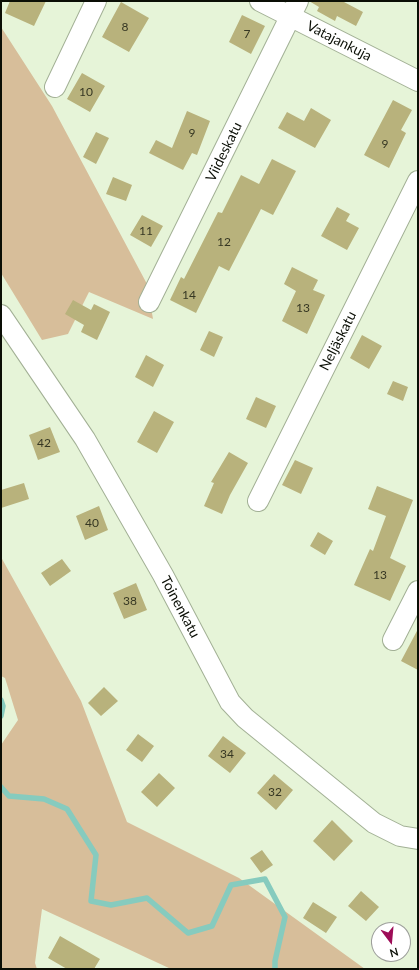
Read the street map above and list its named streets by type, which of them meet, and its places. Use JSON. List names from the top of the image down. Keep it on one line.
{"streets":{"street":["Vatajankuja","Viideskatu","Neljäskatu","Toinenkatu"]},"crossings":[["Vatajankuja","Viideskatu"]],"house_numbers":["8","7","10","9","9","11","12","14","13","42","40","13","38","34","32"],"north":"bottom"}
